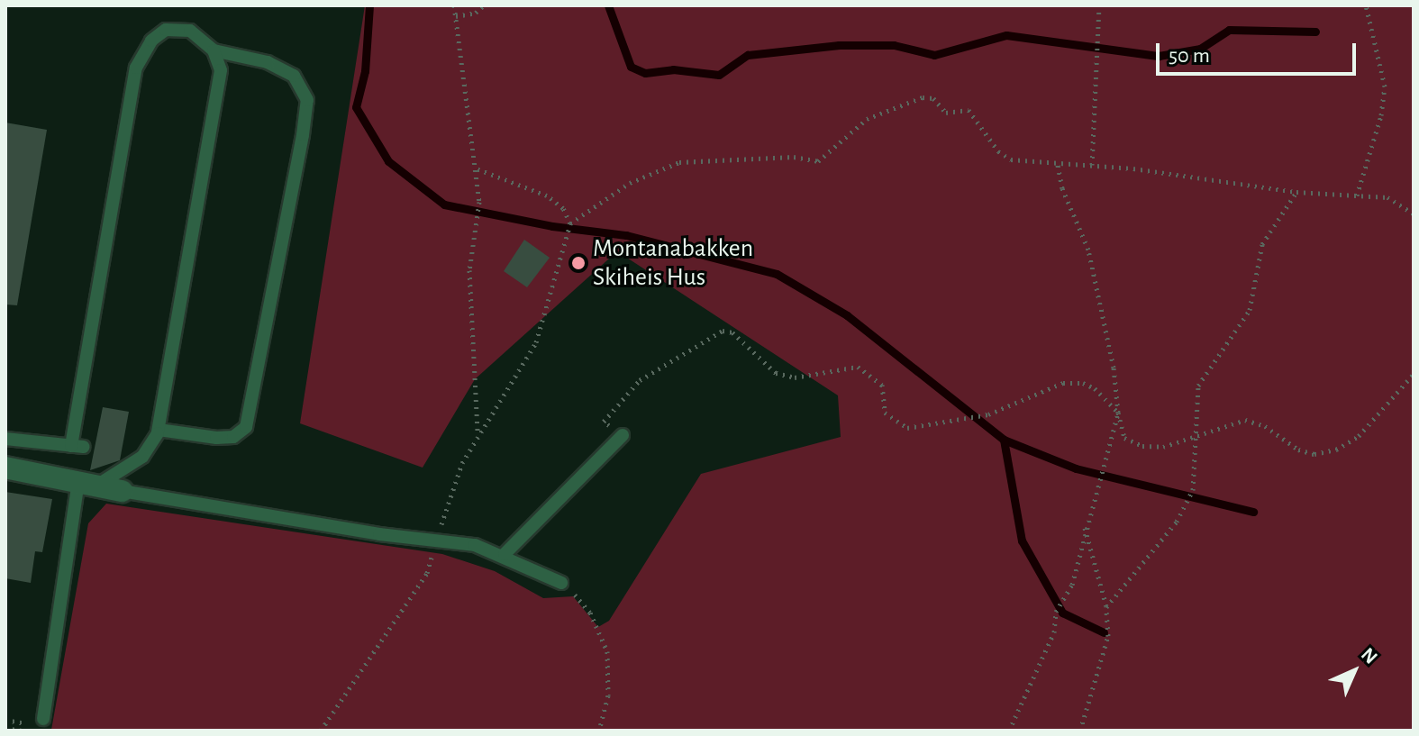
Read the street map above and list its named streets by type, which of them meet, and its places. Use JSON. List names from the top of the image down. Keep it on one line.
{"places":["Montanabakken Skiheis Hus"],"scale_bar":"50 m","north":"top right"}
